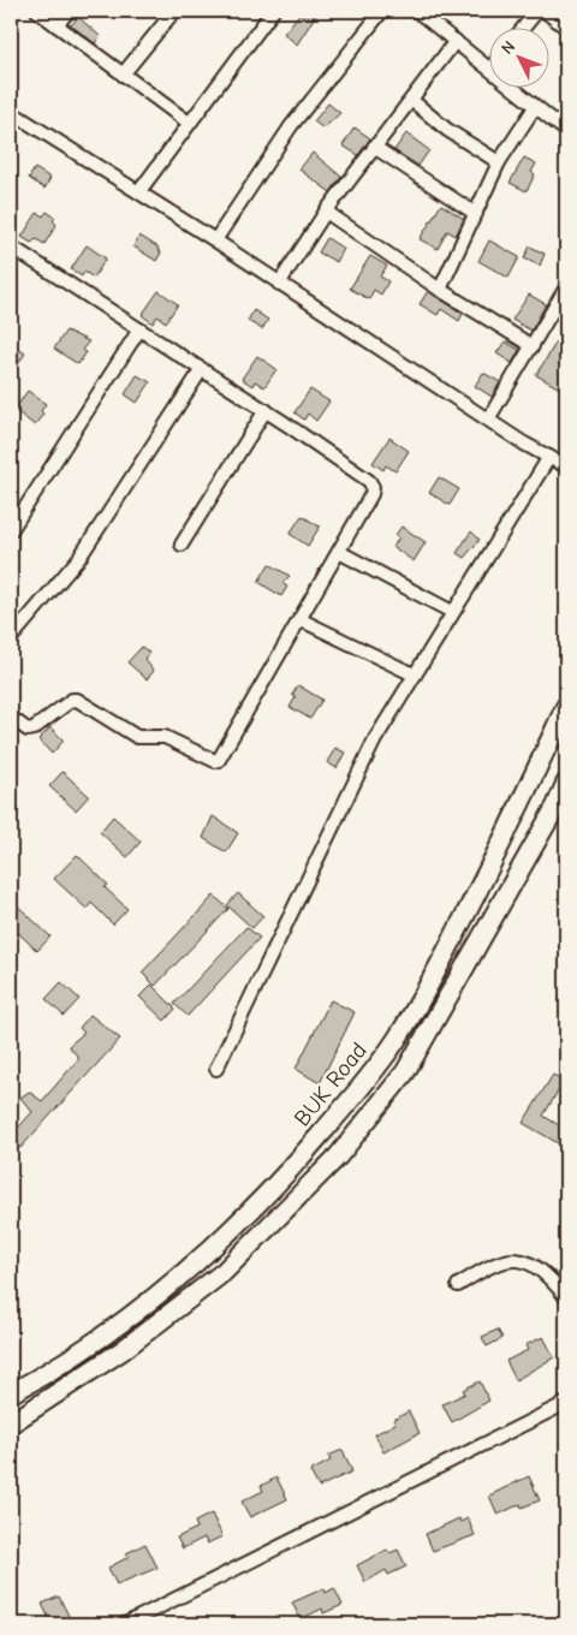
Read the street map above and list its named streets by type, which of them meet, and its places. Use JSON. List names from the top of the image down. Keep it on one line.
{"streets":{"main road":["BUK Road"]},"north":"top left"}
